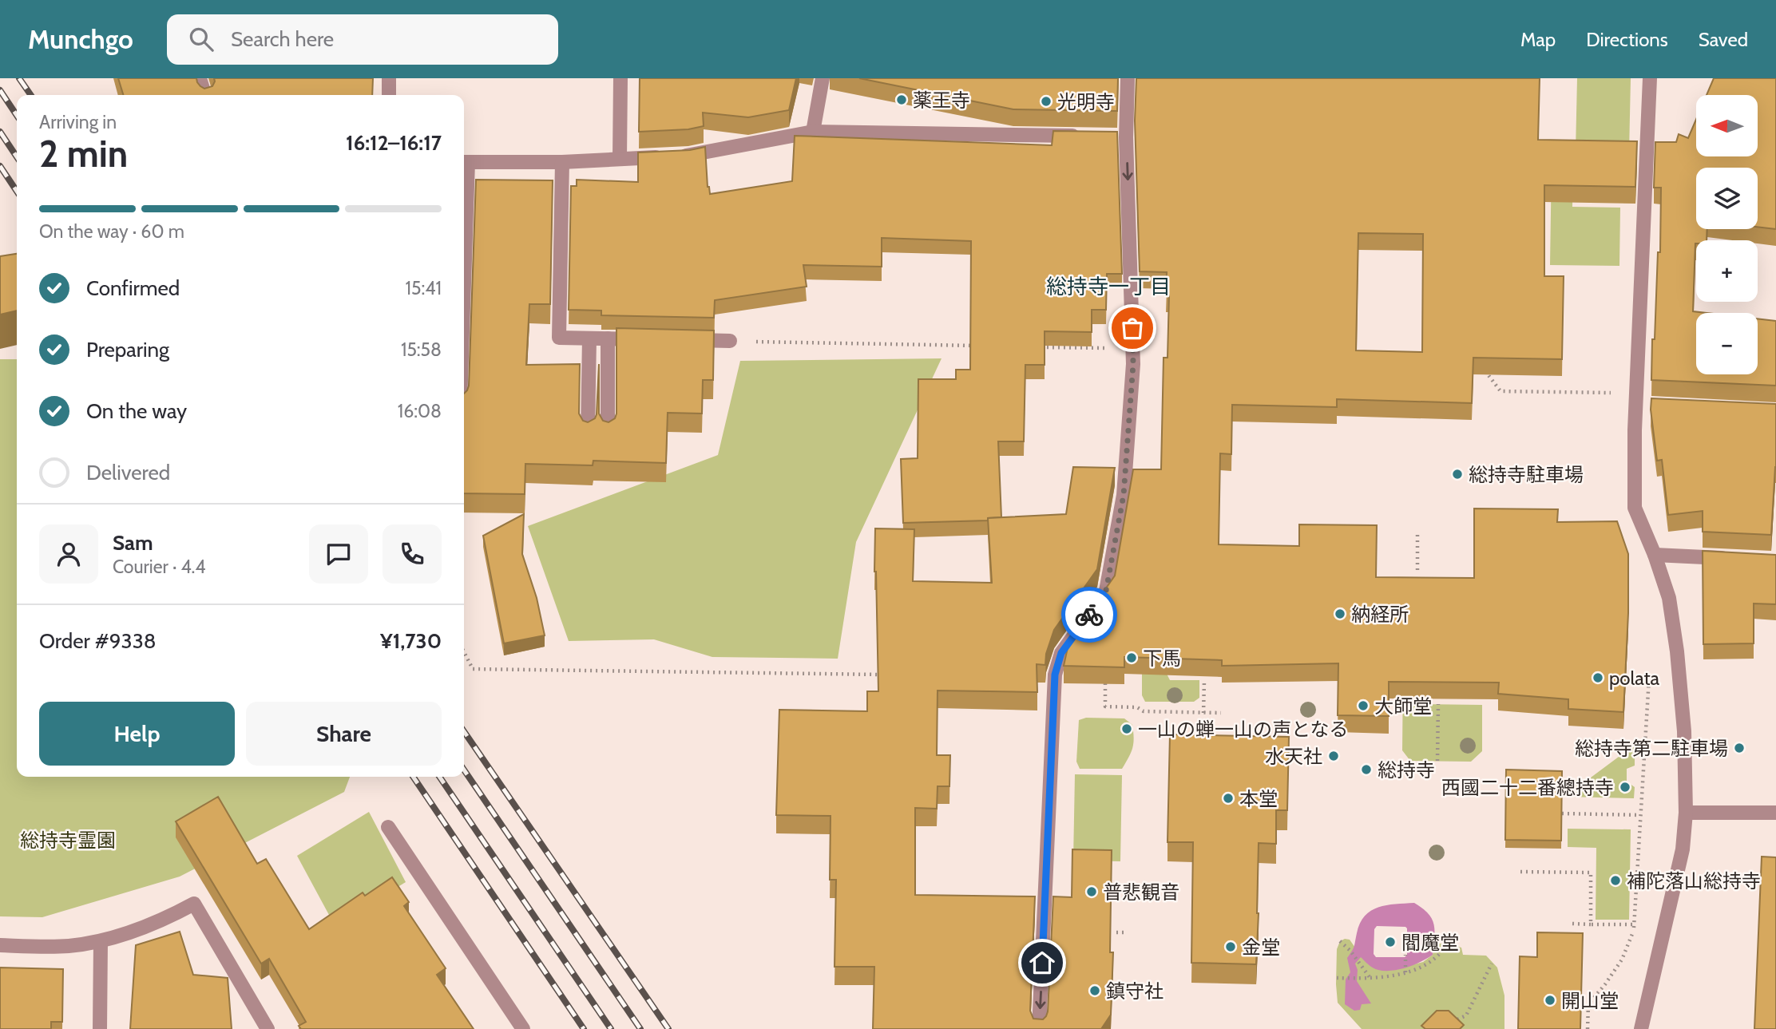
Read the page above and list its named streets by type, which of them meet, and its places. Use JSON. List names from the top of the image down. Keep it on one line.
{"districts":["総持寺一丁目"],"parks":["総持寺霊園"],"places":["薬王寺","光明寺","総持寺駐車場","納経所","下馬","polata","大師堂","一山の蝉一山の声となる","総持寺第二駐車場","水天社","総持寺","西國二十二番總持寺","本堂","補陀落山総持寺","普悲観音","閻魔堂","金堂","鎮守社","開山堂"],"north":"left","page":{"header":"Munchgo","search":"Search here","nav":["Map","Directions","Saved"],"map_buttons":["+","−"],"heading":["2 min","Arriving in","16:12–16:17"],"panel":["Sam","Courier · 4.4","Order #9338","¥1,730"],"bar":"On the way · 60 m","list":[["Confirmed","15:41"],["Preparing","15:58"],["On the way","16:08"],"Delivered"],"buttons":["Help","Share"]}}
